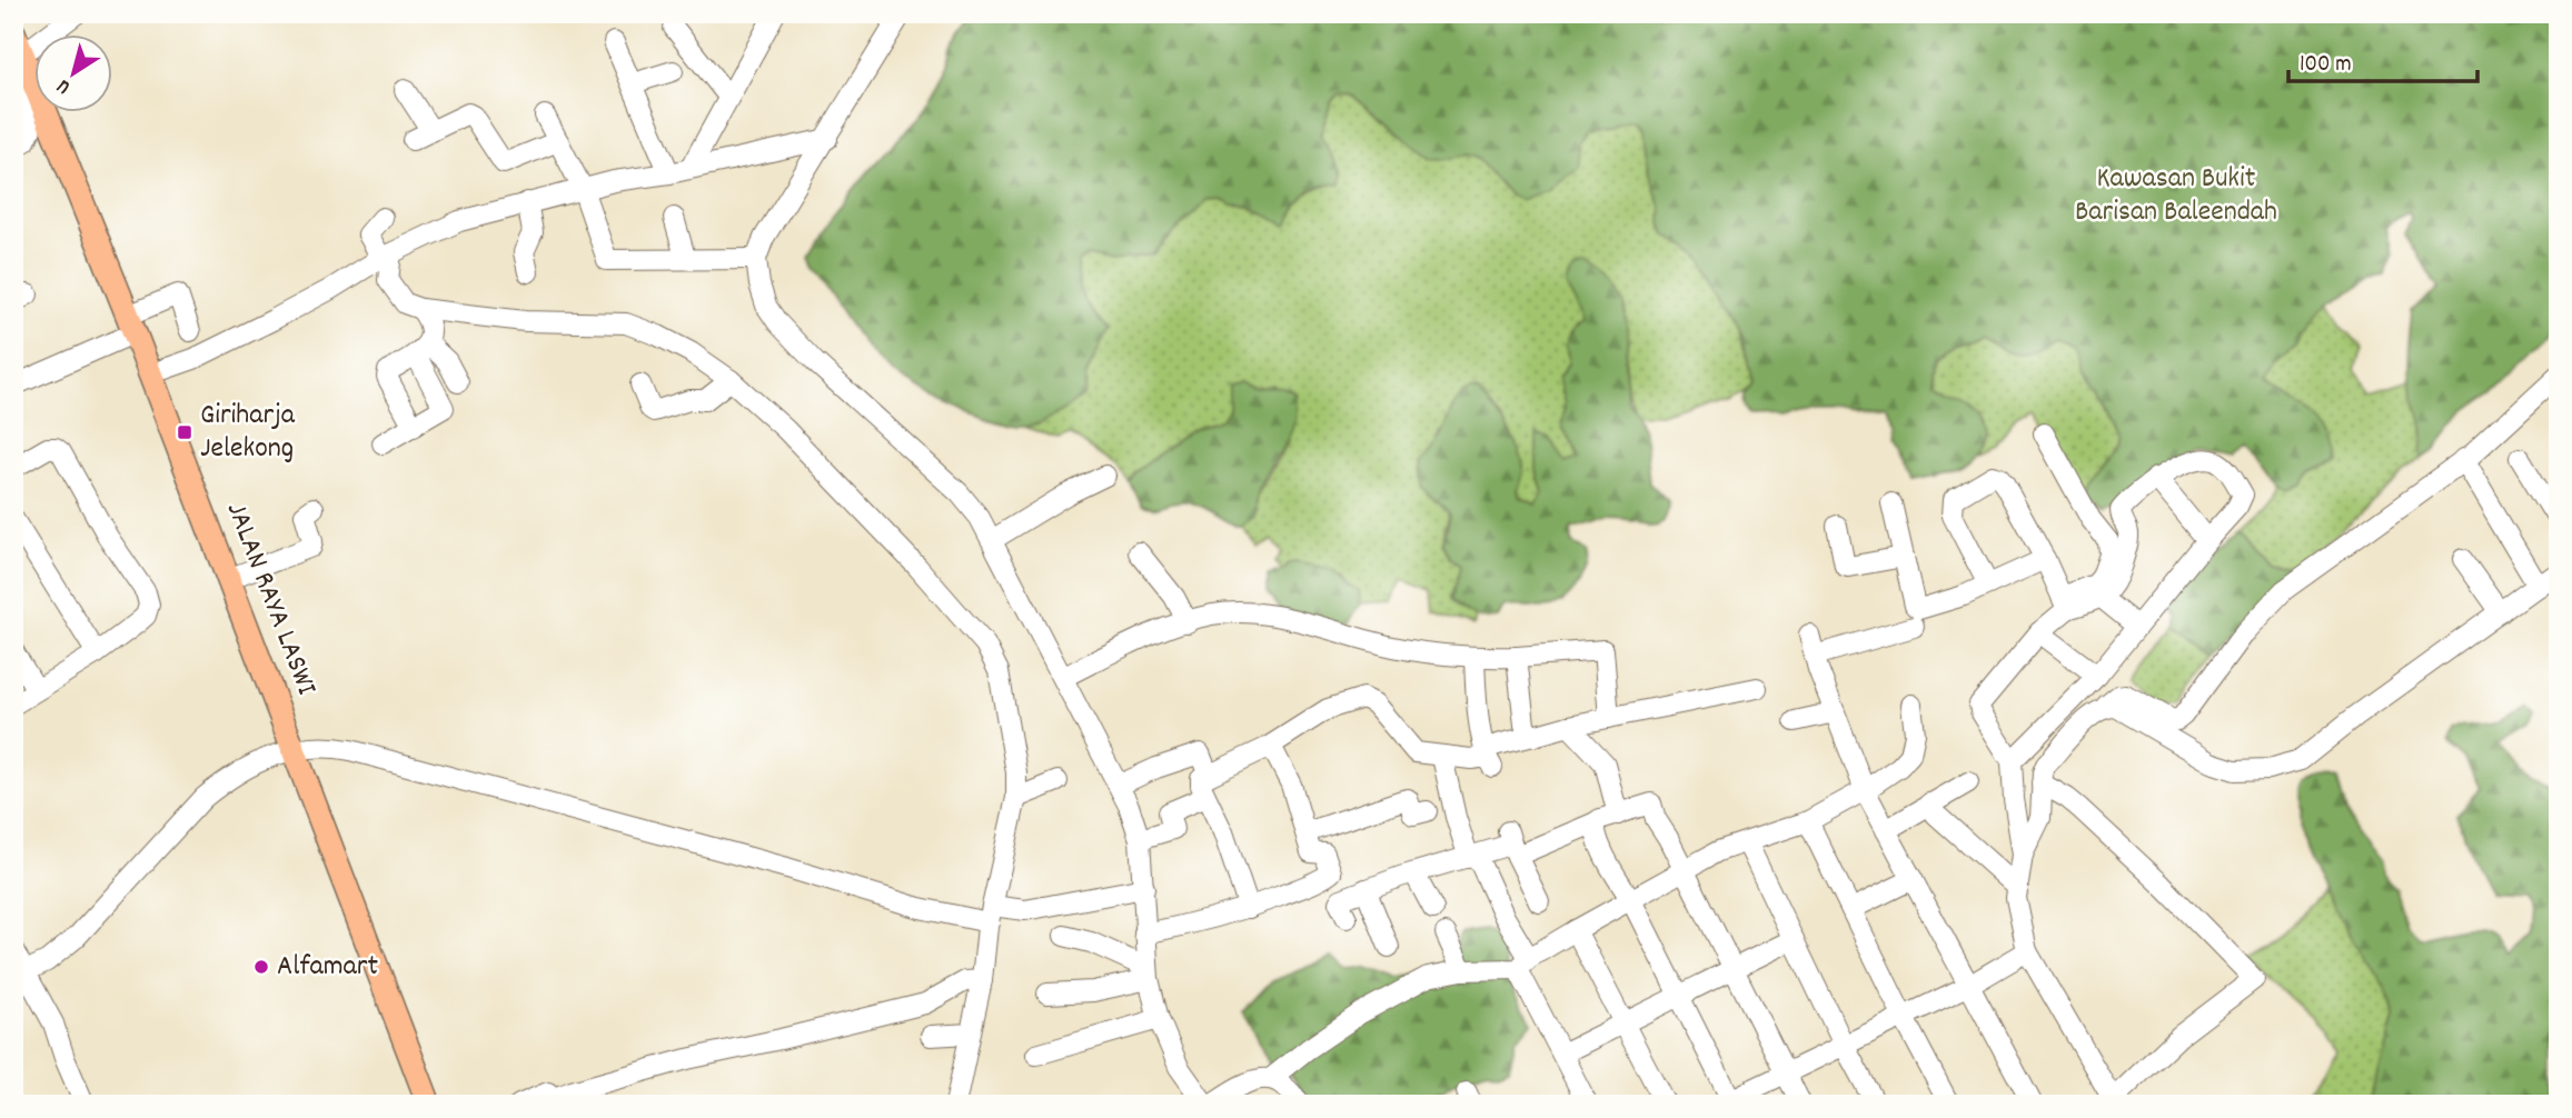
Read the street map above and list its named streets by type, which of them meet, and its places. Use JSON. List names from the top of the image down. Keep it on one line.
{"streets":{"main road":["JALAN RAYA LASWI"]},"parks":["Kawasan Bukit Barisan Baleendah"],"places":{"transit":["Giriharja Jelekong"],"other":["Alfamart"]},"scale_bar":"100 m","north":"bottom left"}
